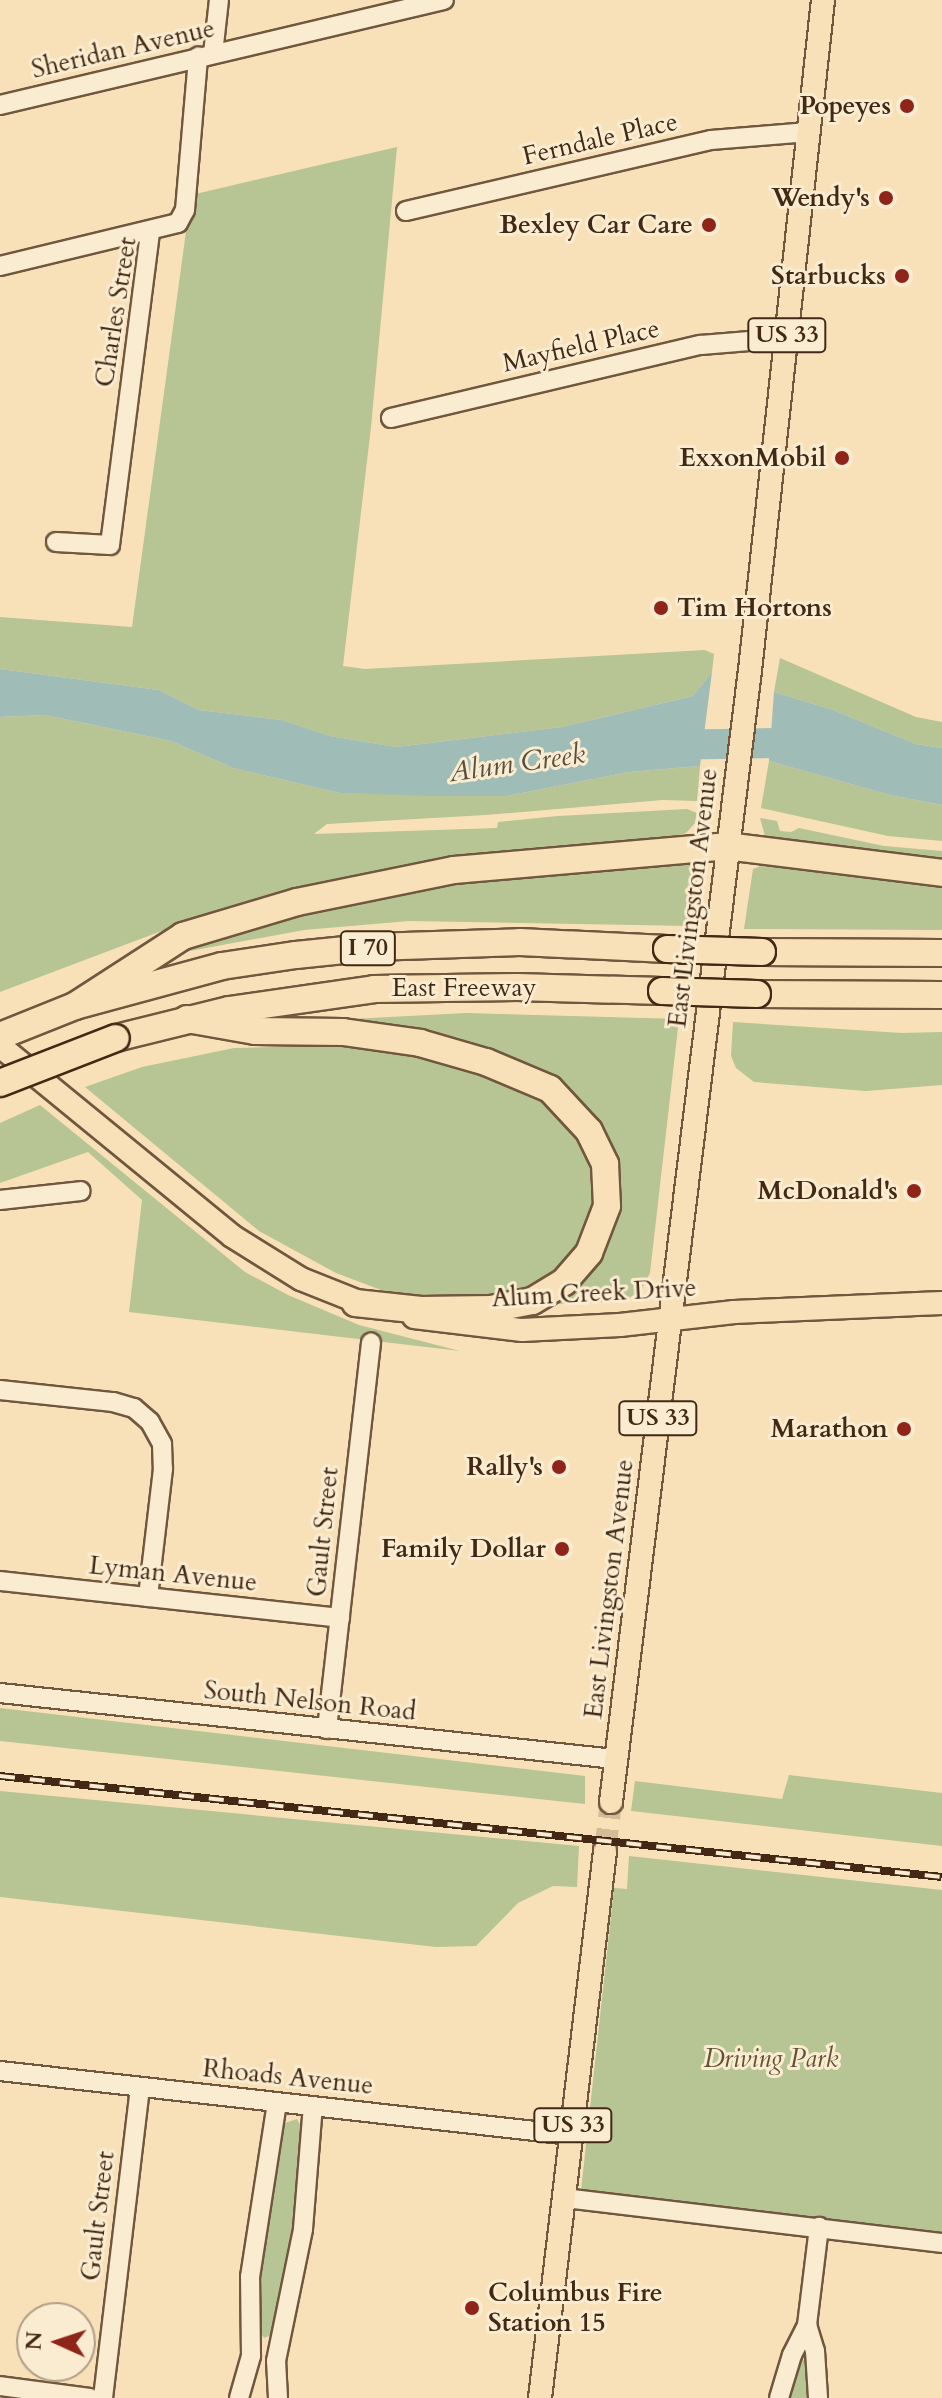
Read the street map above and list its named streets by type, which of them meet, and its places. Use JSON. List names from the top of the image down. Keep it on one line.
{"streets":{"highway":["I 70","East Freeway"],"main road":["US 33","East Livingston Avenue","Alum Creek Drive"],"street":["Sheridan Avenue","Ferndale Place","Charles Street","Mayfield Place","Gault Street","Lyman Avenue","South Nelson Road","Rhoads Avenue"]},"crossings":[["Sheridan Avenue","Charles Street"],["Ferndale Place","East Livingston Avenue"],["US 33","Rhoads Avenue"],["Mayfield Place","East Livingston Avenue"],["East Livingston Avenue","Alum Creek Drive"],["East Livingston Avenue","South Nelson Road"],["Gault Street","Lyman Avenue"],["Gault Street","South Nelson Road"],["Gault Street","Rhoads Avenue"]],"water":["Alum Creek"],"parks":["Driving Park"],"places":["Popeyes","Wendy's","Bexley Car Care","Starbucks","ExxonMobil","Tim Hortons","McDonald's","Marathon","Rally's","Family Dollar","Columbus Fire Station 15"],"north":"left"}
